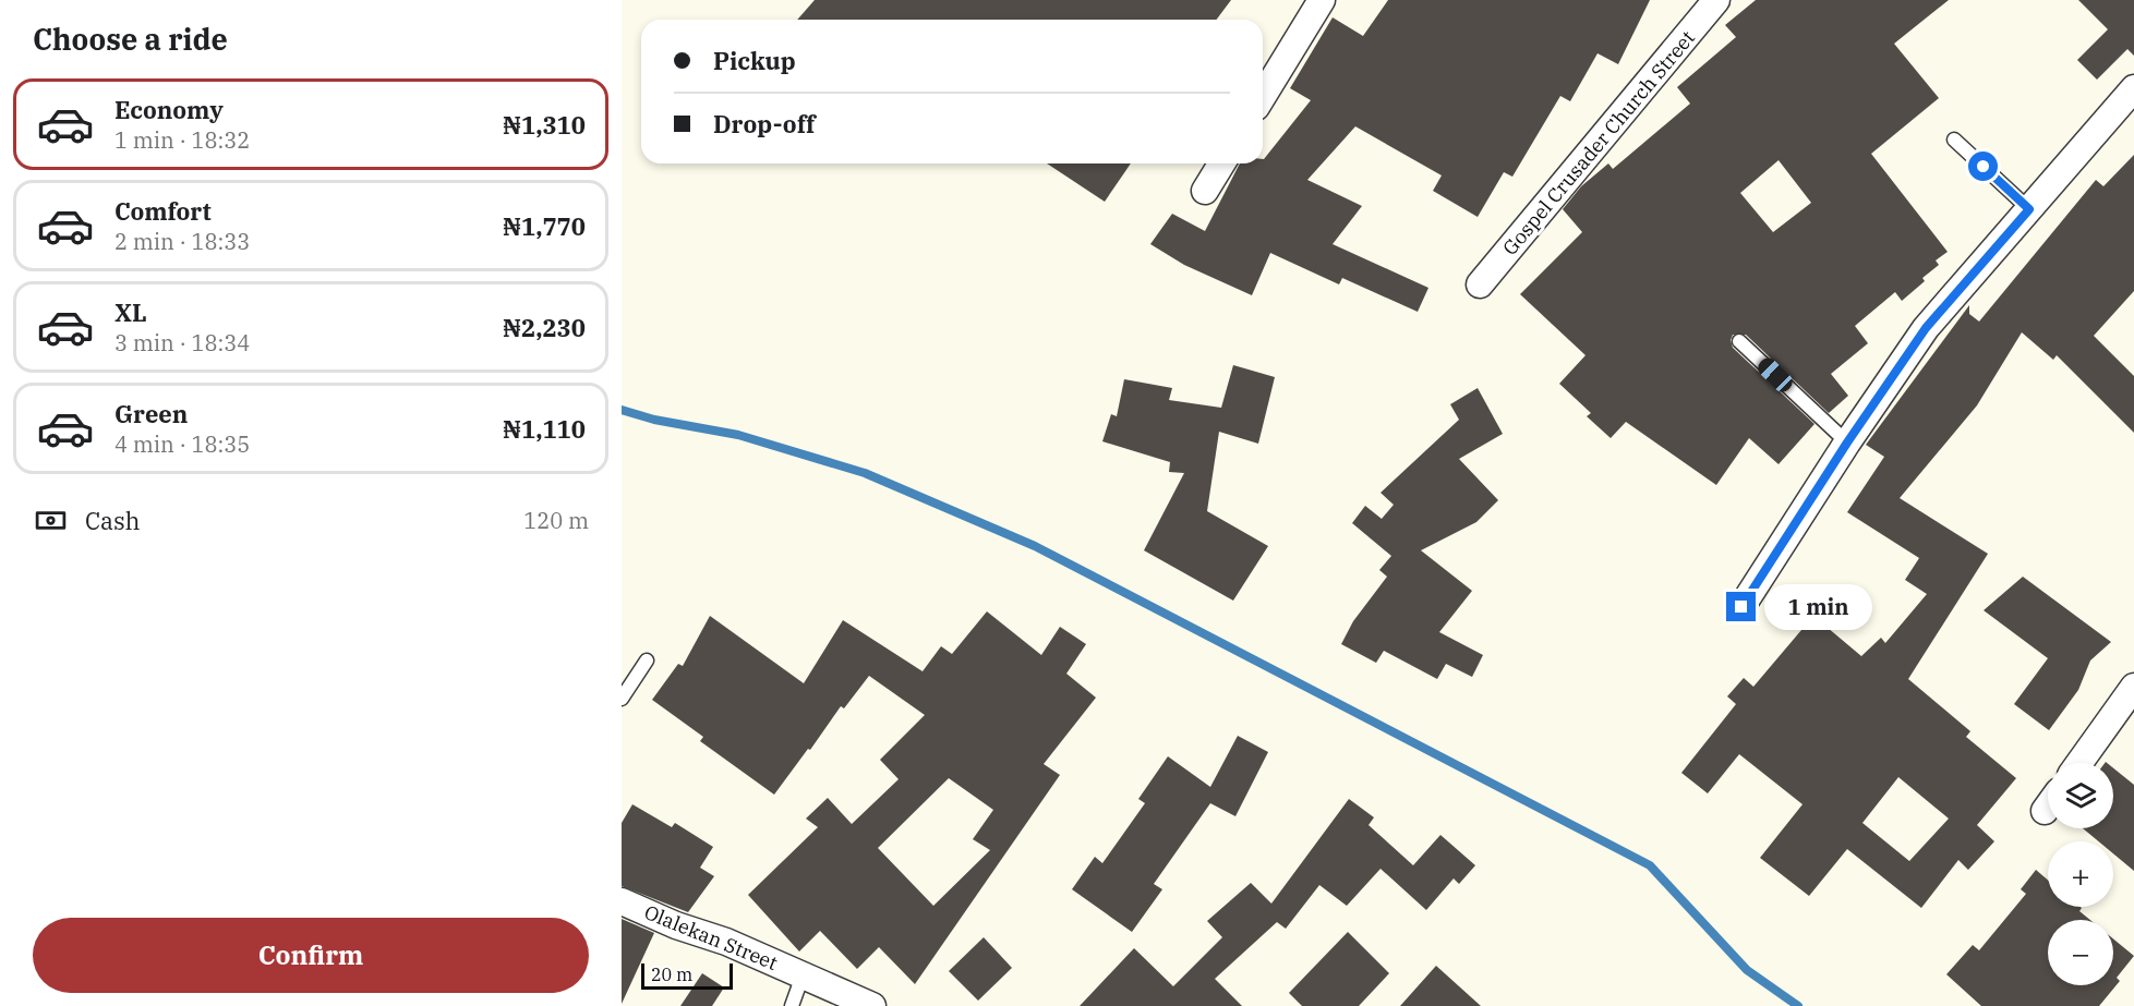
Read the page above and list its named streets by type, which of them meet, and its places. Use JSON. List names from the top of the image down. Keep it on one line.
{"streets":{"street":["Gospel Crusader Church Street","Olalekan Street"]},"scale_bar":"20 m","page":{"heading":"Choose a ride","banner":["Pickup","Drop-off"],"list":[{"name":"Economy","note":"1 min · 18:32","value":"₦1,310"},{"name":"Comfort","note":"2 min · 18:33","value":"₦1,770"},{"name":"XL","note":"3 min · 18:34","value":"₦2,230"},{"name":"Green","note":"4 min · 18:35","value":"₦1,110"}],"pay":["Cash","120 m"],"bubble":"1 min","map_buttons":["+","−"],"buttons":"Confirm","scale":"20 m"}}
